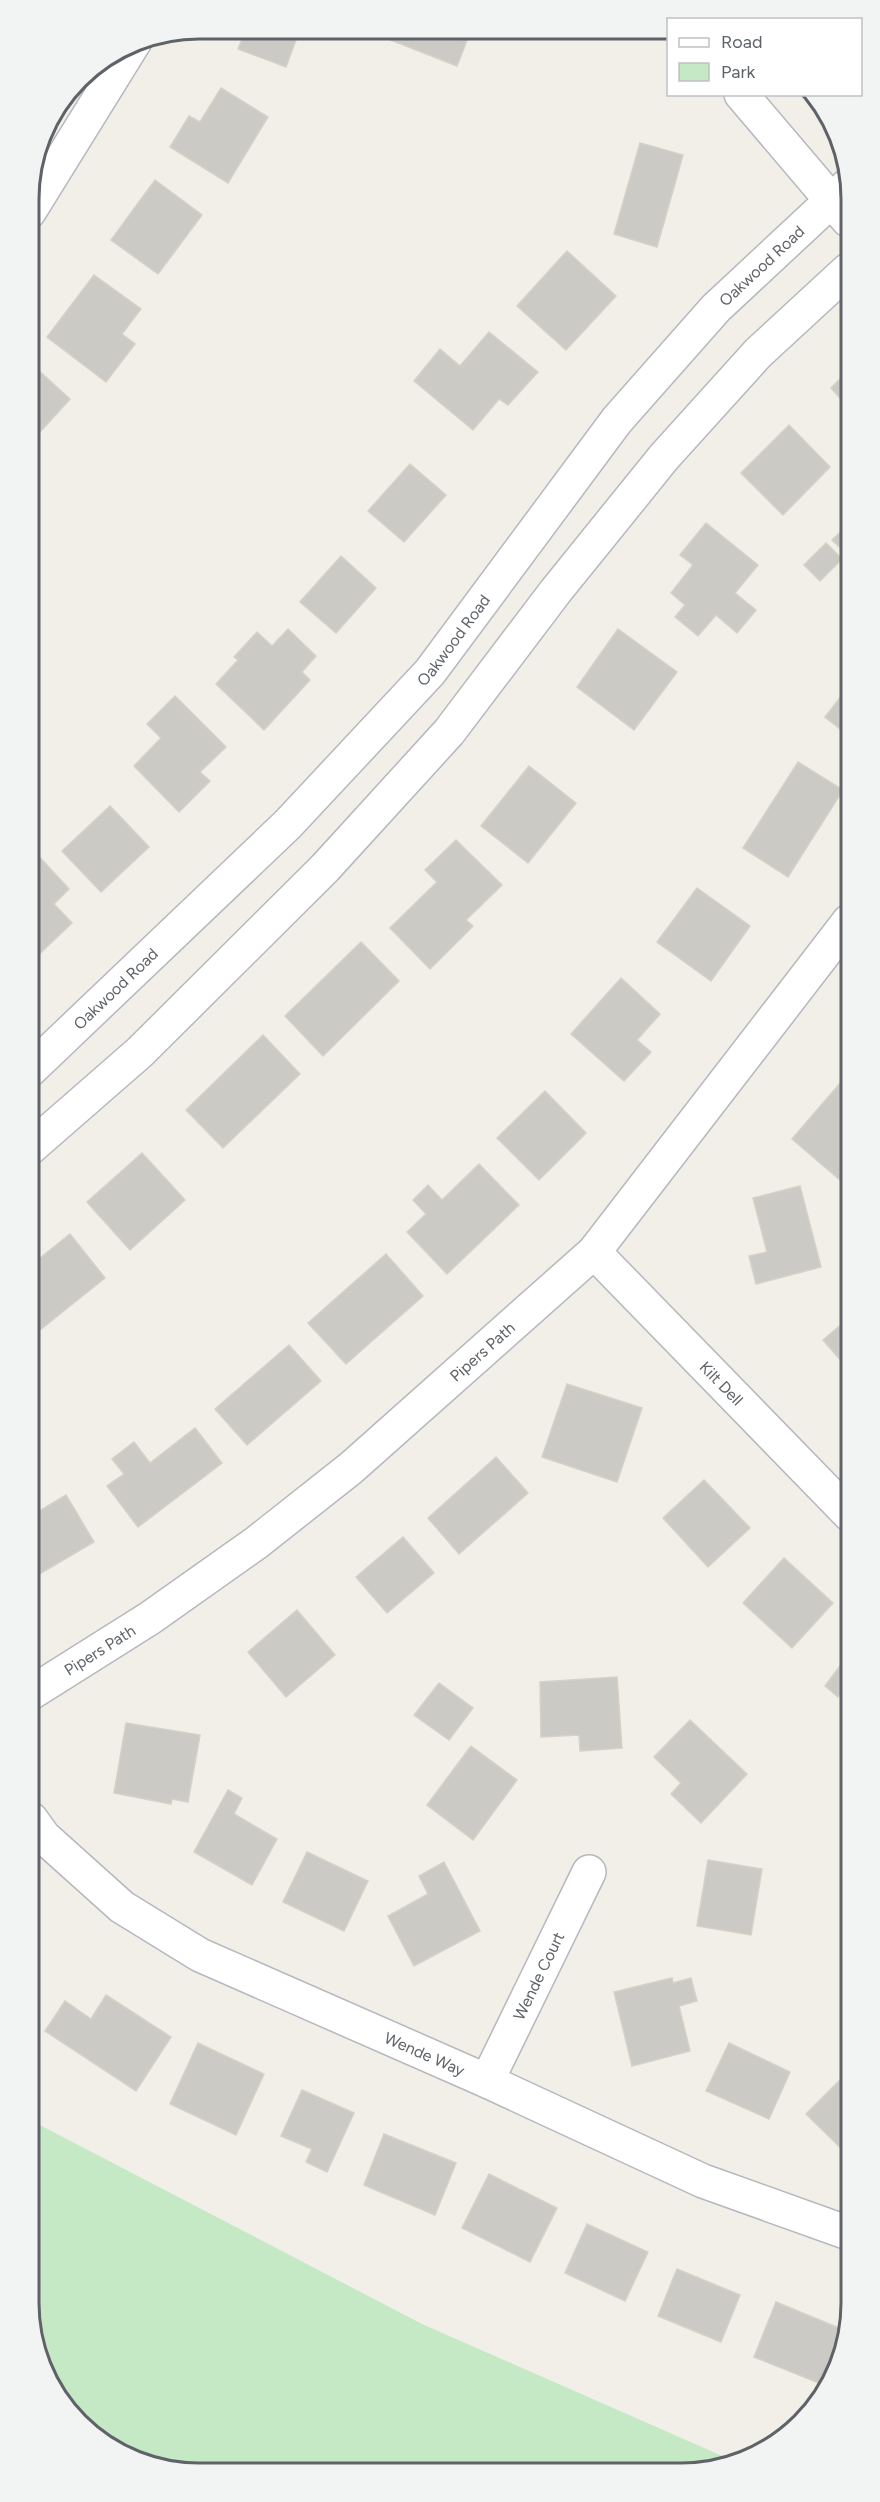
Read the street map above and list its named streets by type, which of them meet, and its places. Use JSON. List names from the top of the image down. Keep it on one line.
{"streets":{"street":["Oakwood Road","Pipers Path","Kilt Dell","Wende Court","Wende Way"]},"crossings":[["Pipers Path","Kilt Dell"],["Wende Court","Wende Way"]],"legend":["Road","Park"]}
